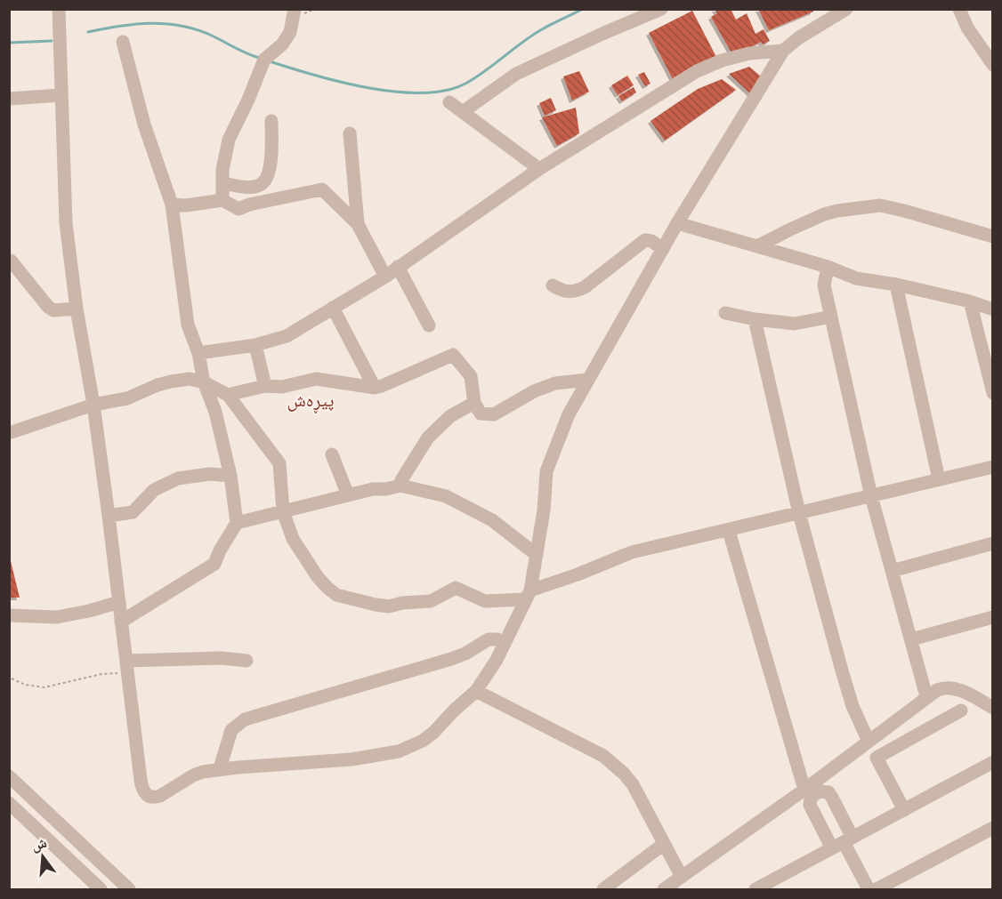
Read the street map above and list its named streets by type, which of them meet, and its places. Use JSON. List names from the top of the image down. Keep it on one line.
{"districts":["پیڕەش"],"north":"top"}
